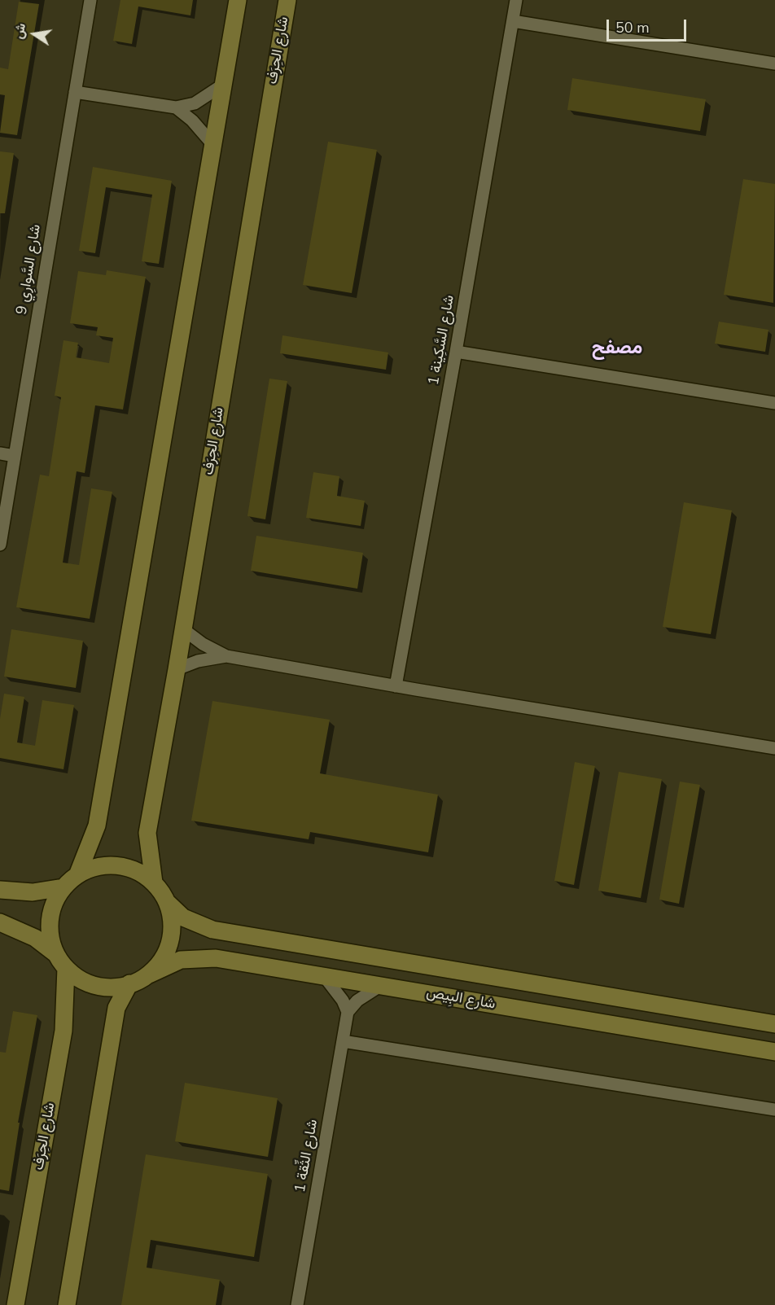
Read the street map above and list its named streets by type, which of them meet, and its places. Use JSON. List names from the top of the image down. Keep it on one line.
{"streets":{"street":["شارع الحِرَف","شارع السَّوارِي 9","شارع السَّكِينة 1","شارع البِيص","شارع الثِّقة 1"]},"crossings":[["شارع الحِرَف","شارع البِيص"]],"districts":["مصفح"],"scale_bar":"50 m","north":"left"}
